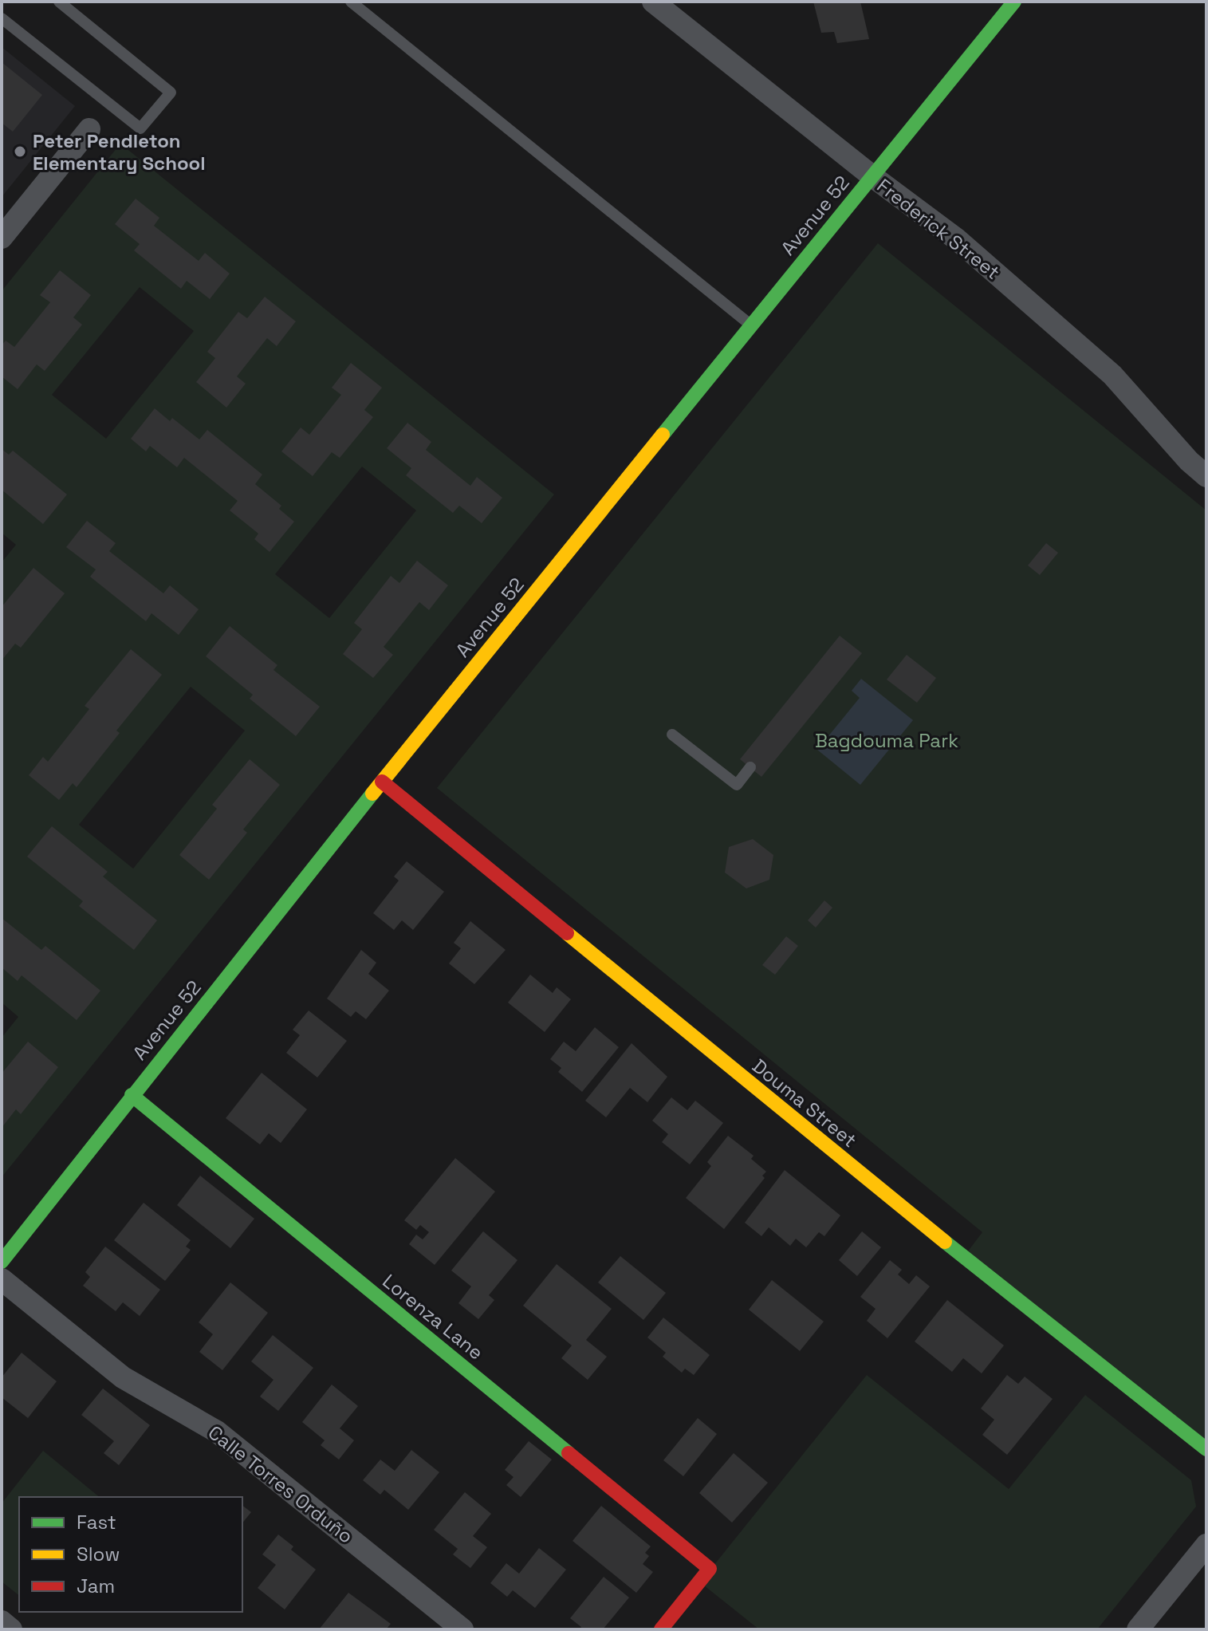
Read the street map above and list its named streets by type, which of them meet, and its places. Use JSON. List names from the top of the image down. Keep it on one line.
{"streets":{"street":["Avenue 52","Frederick Street","Douma Street","Lorenza Lane","Calle Torres Orduño"]},"crossings":[["Avenue 52","Frederick Street"],["Avenue 52","Douma Street"],["Avenue 52","Lorenza Lane"]],"parks":["Bagdouma Park"],"places":["Peter Pendleton Elementary School"],"legend":["Fast","Slow","Jam"]}
